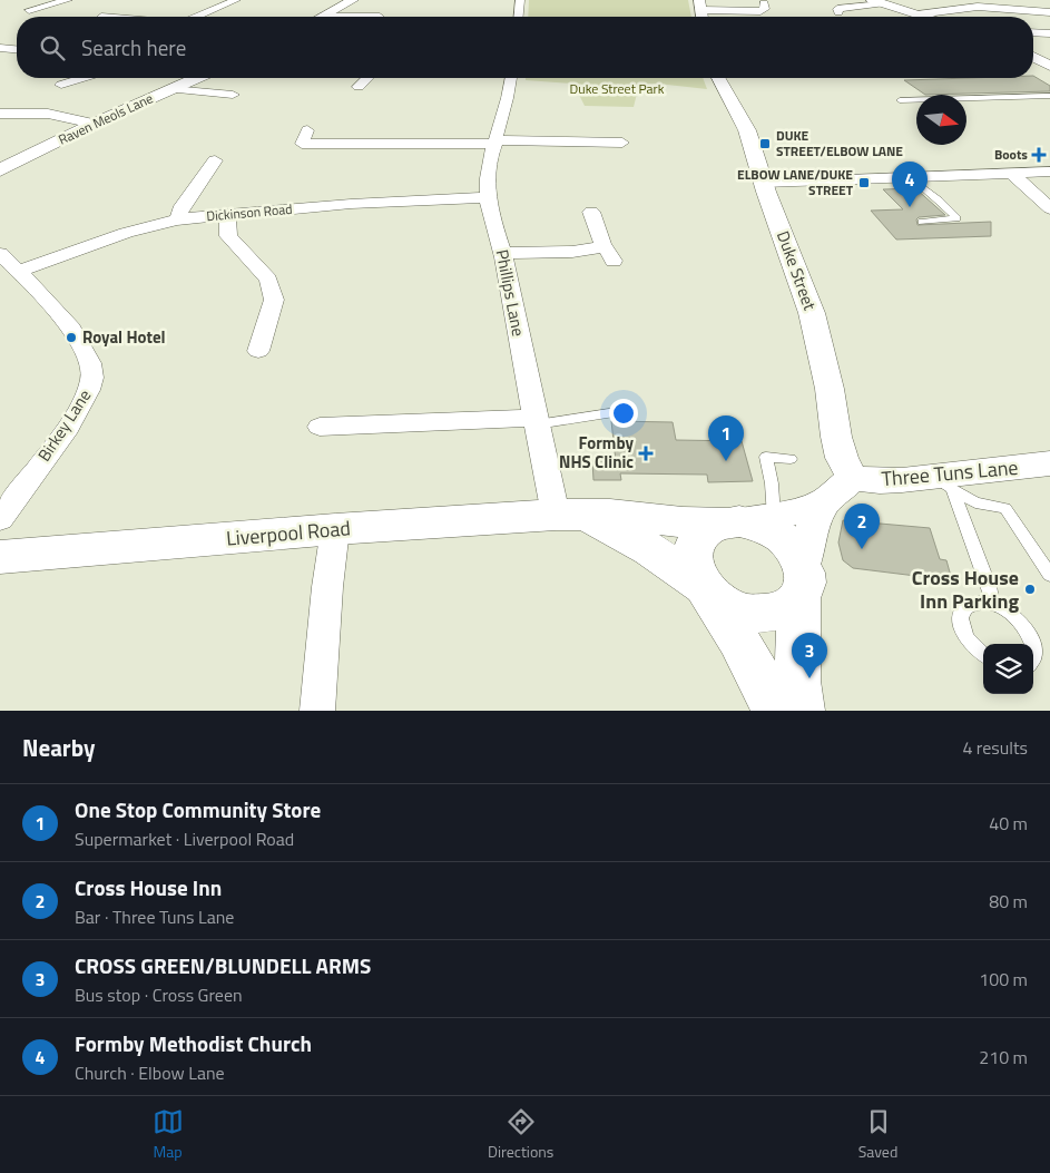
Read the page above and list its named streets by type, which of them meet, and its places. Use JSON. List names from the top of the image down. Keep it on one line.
{"streets":{"main road":["Liverpool Road"],"street":["Raven Meols Lane","Dickinson Road","Duke Street","Phillips Lane","Birkey Lane","Three Tuns Lane"]},"crossings":[["Dickinson Road","Phillips Lane"],["Dickinson Road","Birkey Lane"],["Duke Street","Three Tuns Lane"],["Phillips Lane","Liverpool Road"]],"parks":["Duke Street Park"],"places":{"transit":["DUKE STREET/ELBOW LANE","ELBOW LANE/DUKE STREET"],"health":["Boots","Formby NHS Clinic"],"other":["Royal Hotel","Cross House Inn Parking"]},"north":"right","page":{"search":"Search here","pins":["4","1","2","3"],"heading":["Nearby","4 results"],"list":[{"mark":"1","name":"One Stop Community Store","note":"Supermarket · Liverpool Road","value":"40 m"},{"mark":"2","name":"Cross House Inn","note":"Bar · Three Tuns Lane","value":"80 m"},{"mark":"3","name":"CROSS GREEN/BLUNDELL ARMS","note":"Bus stop · Cross Green","value":"100 m"},{"mark":"4","name":"Formby Methodist Church","note":"Church · Elbow Lane","value":"210 m"}],"nav":["Map","Directions","Saved"]}}
